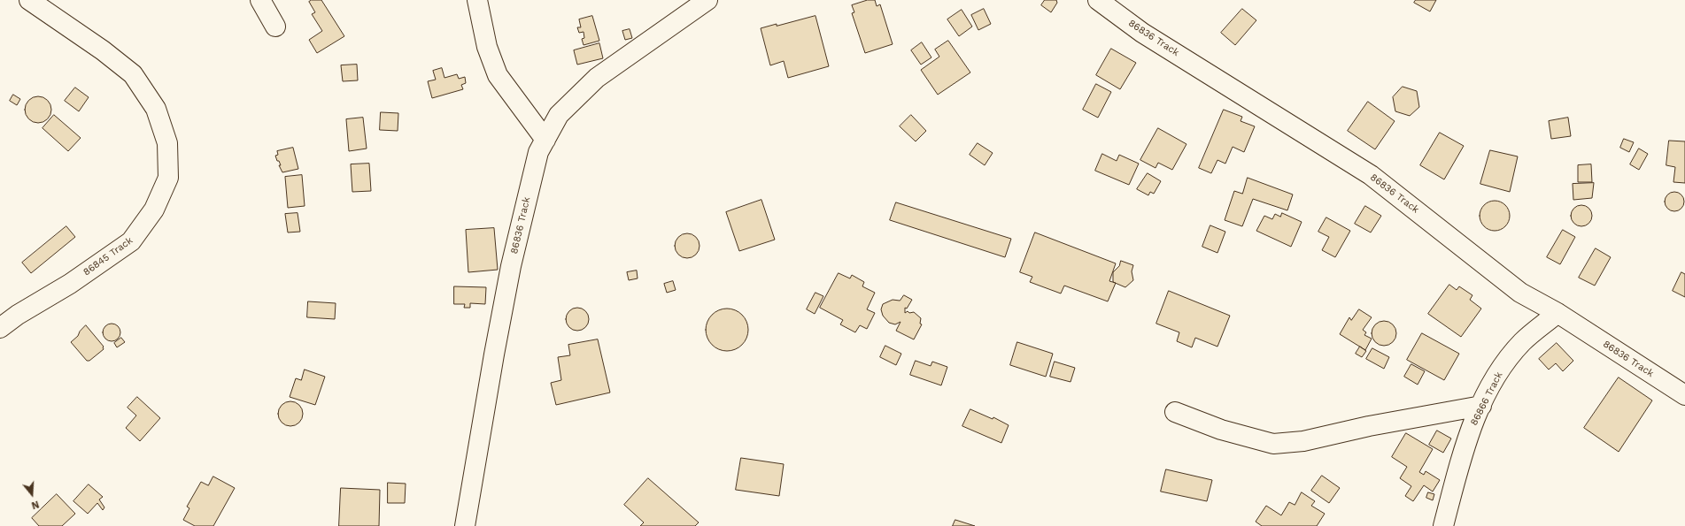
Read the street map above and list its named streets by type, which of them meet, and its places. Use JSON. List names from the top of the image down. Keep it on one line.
{"streets":{"street":["86836 Track","86845 Track","86866 Track"]},"crossings":[["86836 Track","86866 Track"]],"north":"bottom"}
